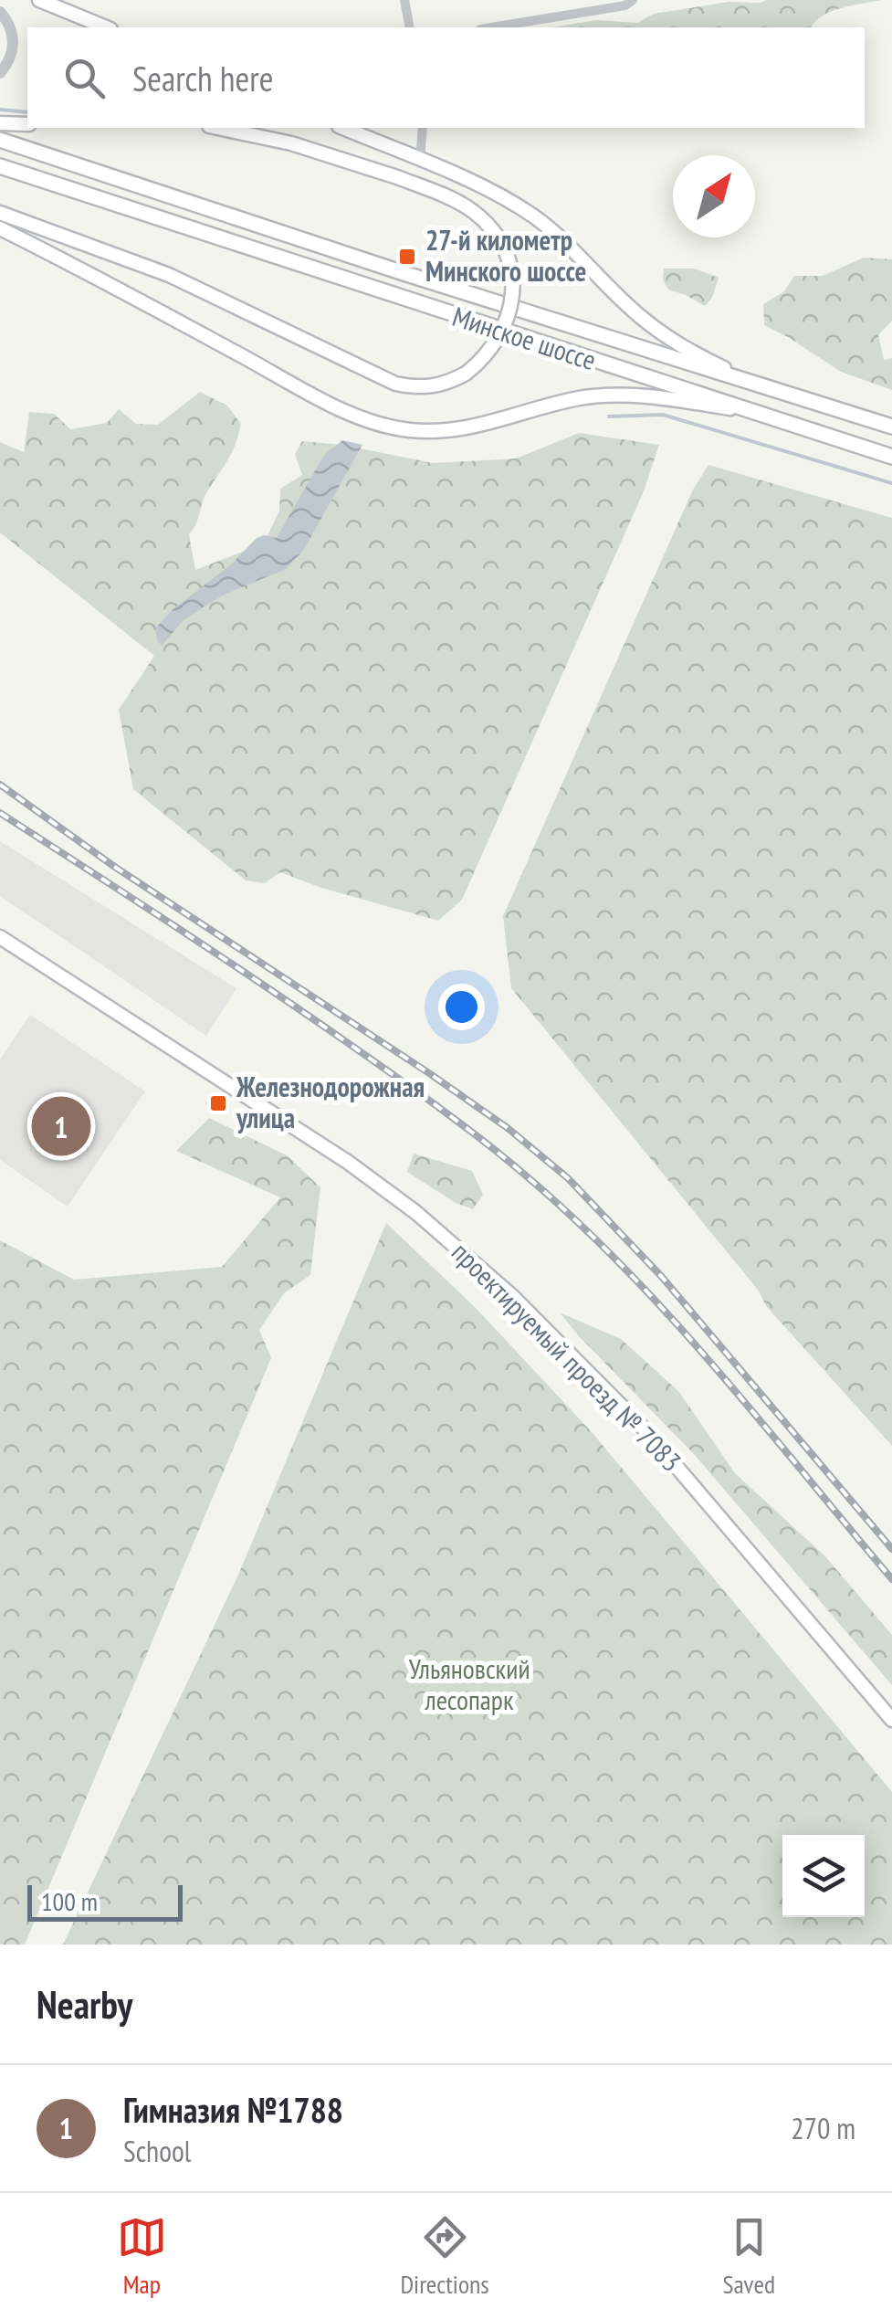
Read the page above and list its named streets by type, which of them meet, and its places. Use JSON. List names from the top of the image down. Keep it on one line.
{"streets":{"highway":["Минское шоссе"],"main road":["проектируемый проезд № 7083"]},"parks":["Ульяновский лесопарк"],"places":{"transit":["27-й километр Минского шоссе","Железнодорожная улица"]},"scale_bar":"100 m","north":"top right","page":{"search":"Search here","pins":"1","scale":"100 m","heading":"Nearby","list":[{"mark":"1","name":"Гимназия №1788","note":"School","value":"270 m"}],"nav":["Map","Directions","Saved"]}}
